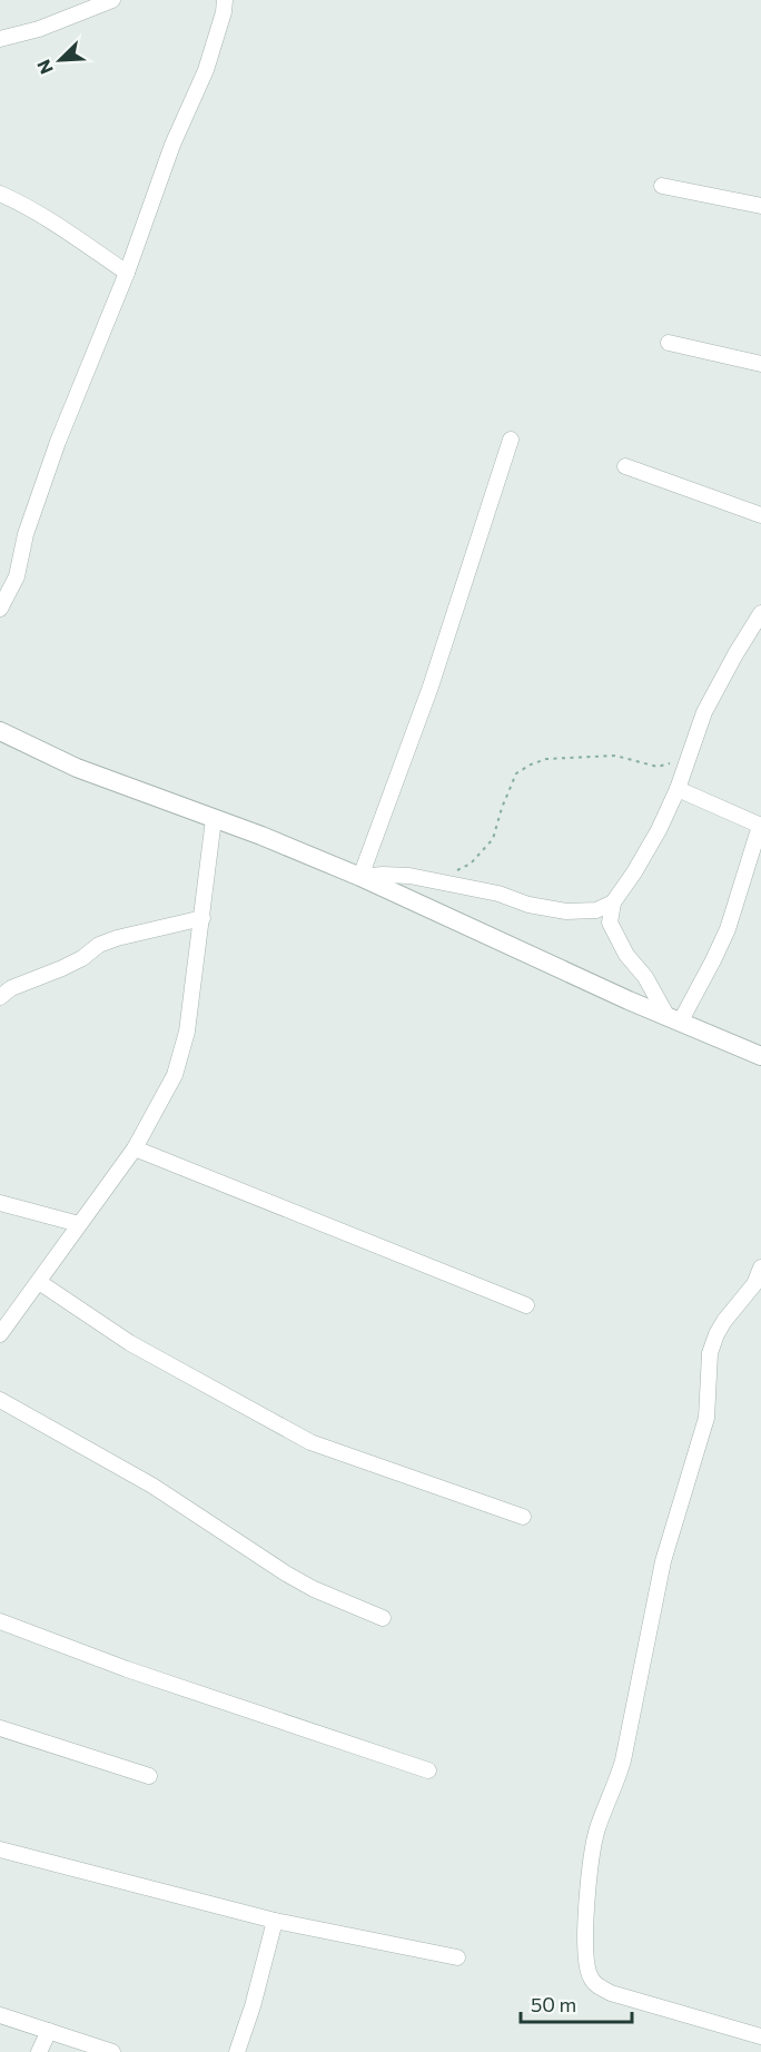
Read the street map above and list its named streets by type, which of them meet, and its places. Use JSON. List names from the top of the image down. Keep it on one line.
{"scale_bar":"50 m","north":"bottom left"}
